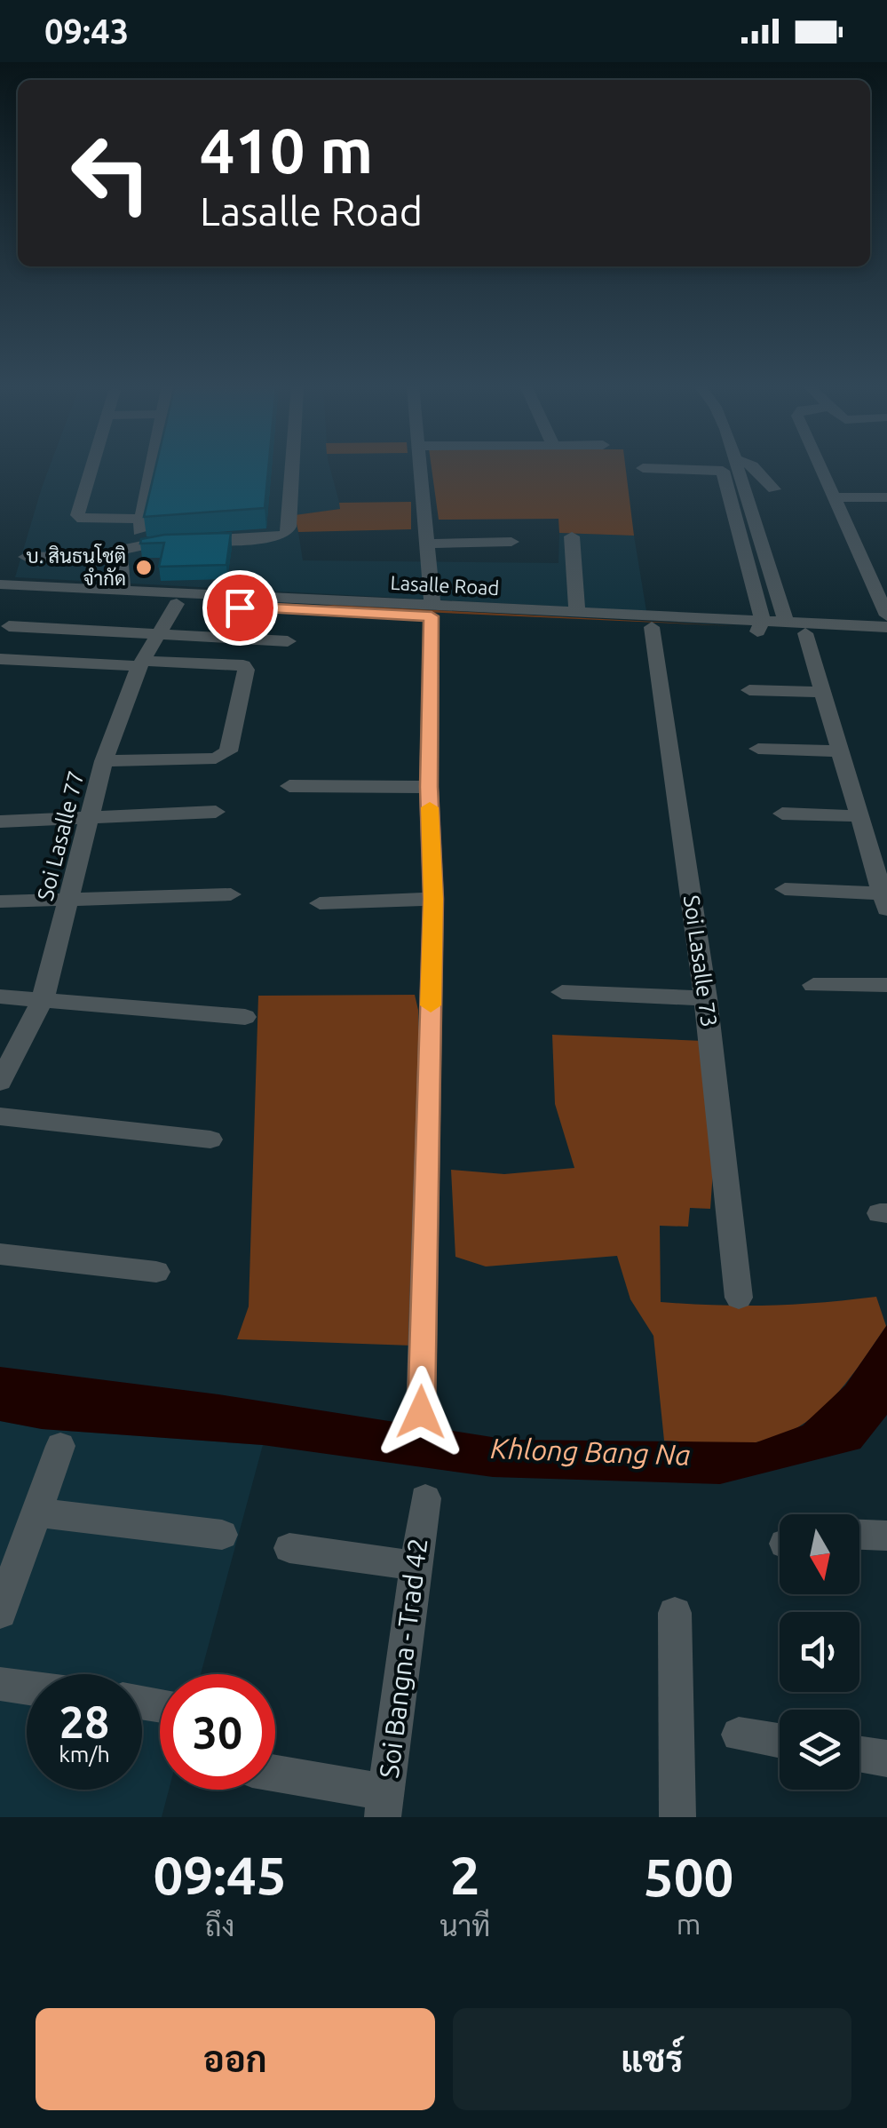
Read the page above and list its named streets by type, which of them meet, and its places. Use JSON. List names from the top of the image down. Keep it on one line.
{"streets":{"street":["Lasalle Road","Soi Lasalle 77","Soi Lasalle 73","Soi Bangna - Trad 42"]},"crossings":[["Lasalle Road","Soi Lasalle 77"],["Lasalle Road","Soi Lasalle 73"]],"water":["Khlong Bang Na"],"places":["บ. สินธนโชติ จำกัด"],"north":"bottom","page":{"status":"09:43","turn":["410 m","Lasalle Road"],"speed":"28 km/h","limit":"30","eta":["09:45","ถึง","2","นาที","500","m"],"buttons":["ออก","แชร์"]}}
